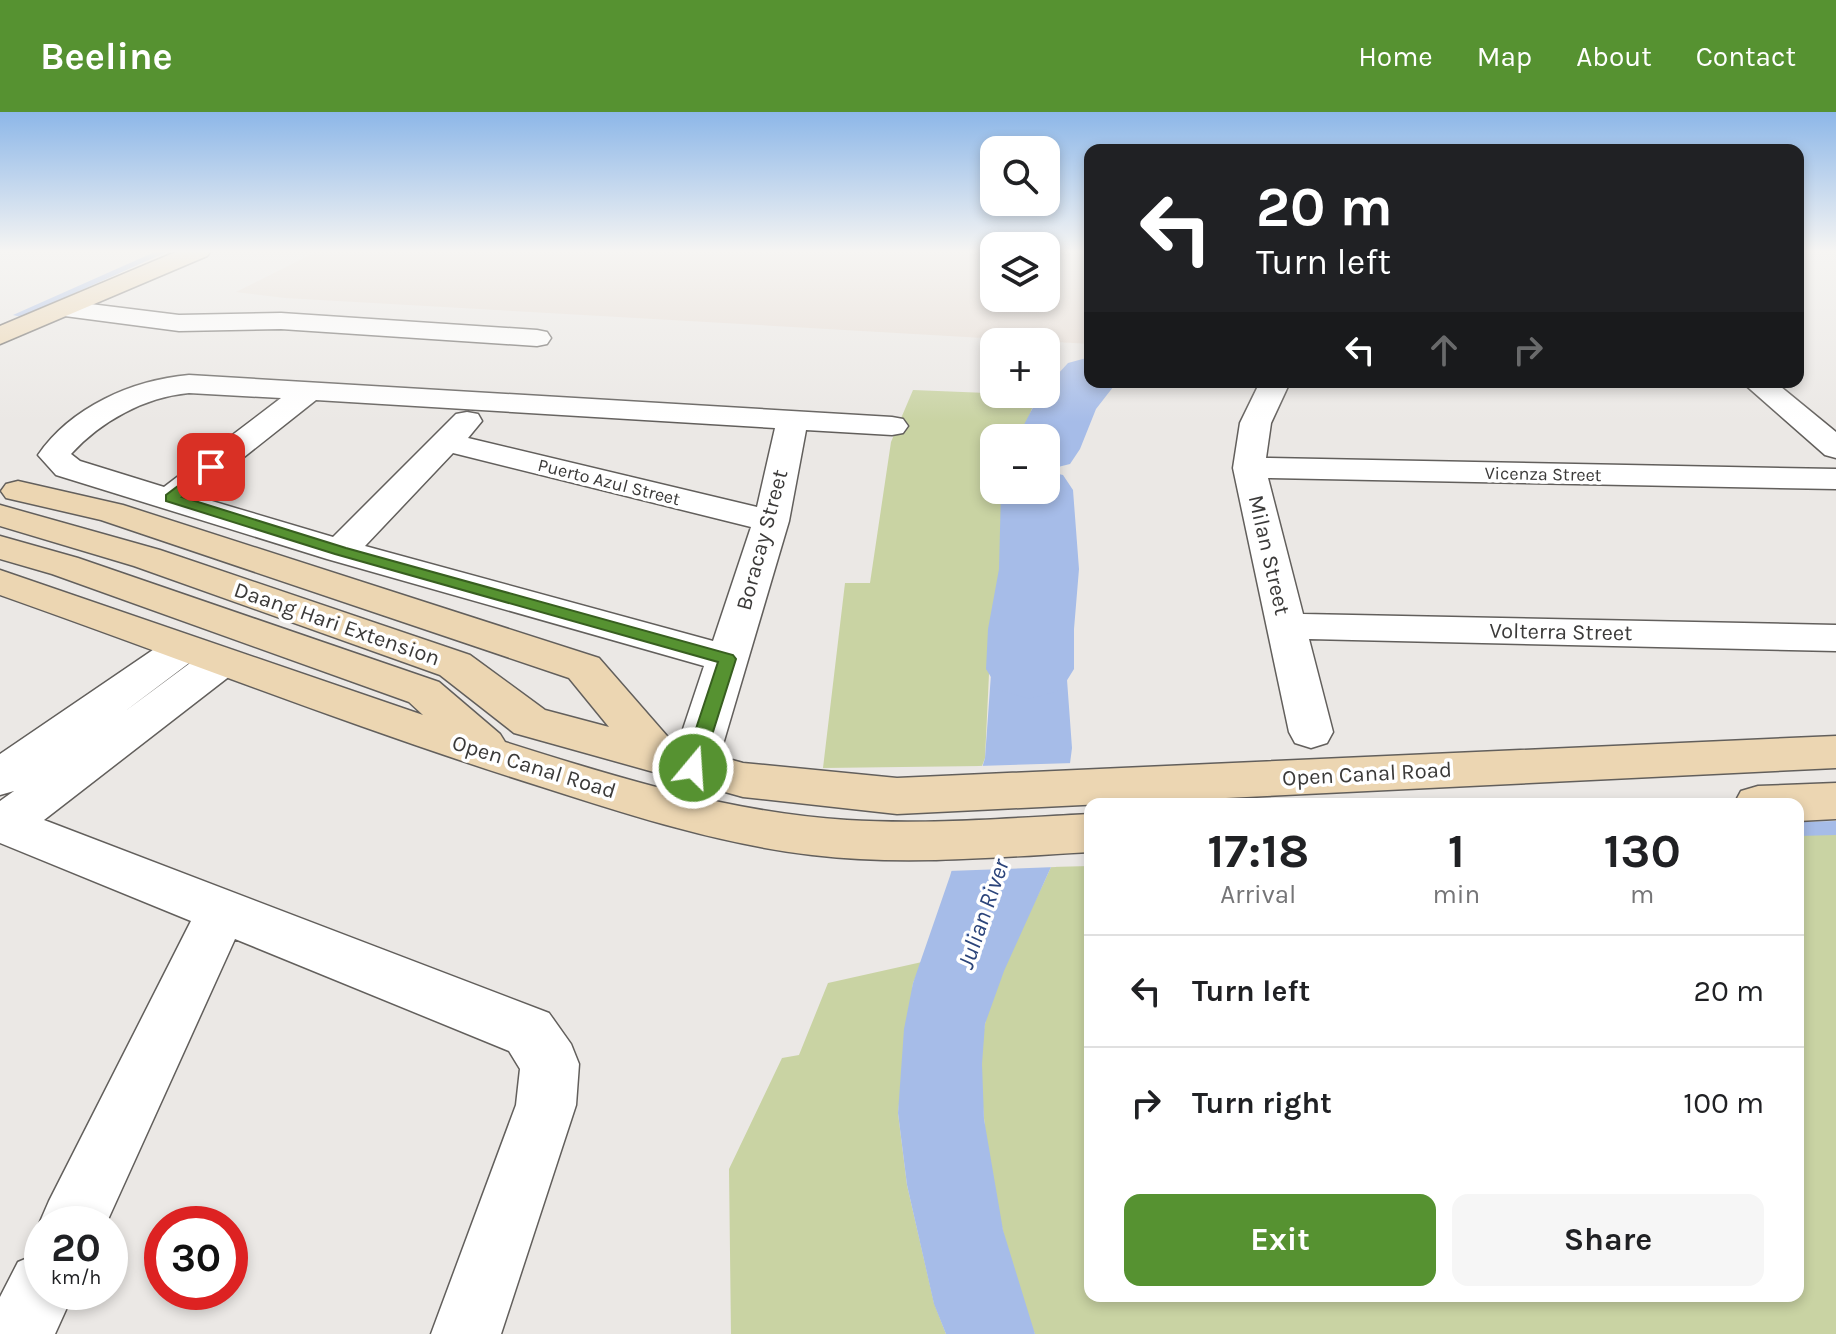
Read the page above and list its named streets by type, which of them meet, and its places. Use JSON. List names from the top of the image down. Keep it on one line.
{"streets":{"main road":["Daang Hari Extension","Open Canal Road"],"street":["Vicenza Street","Puerto Azul Street","Boracay Street","Milan Street","Volterra Street"]},"crossings":[["Vicenza Street","Milan Street"],["Puerto Azul Street","Boracay Street"],["Boracay Street","Daang Hari Extension"],["Milan Street","Volterra Street"],["Daang Hari Extension","Open Canal Road"]],"water":["Julian River"],"page":{"header":"Beeline","nav":["Home","Map","About","Contact"],"map_buttons":["+","−"],"turn":["20 m","Turn left"],"eta":["17:18","Arrival","1","min","130","m"],"list":[{"name":"Turn left","value":"20 m"},{"name":"Turn right","value":"100 m"}],"buttons":["Exit","Share"],"speed":"20 km/h","limit":"30"}}
